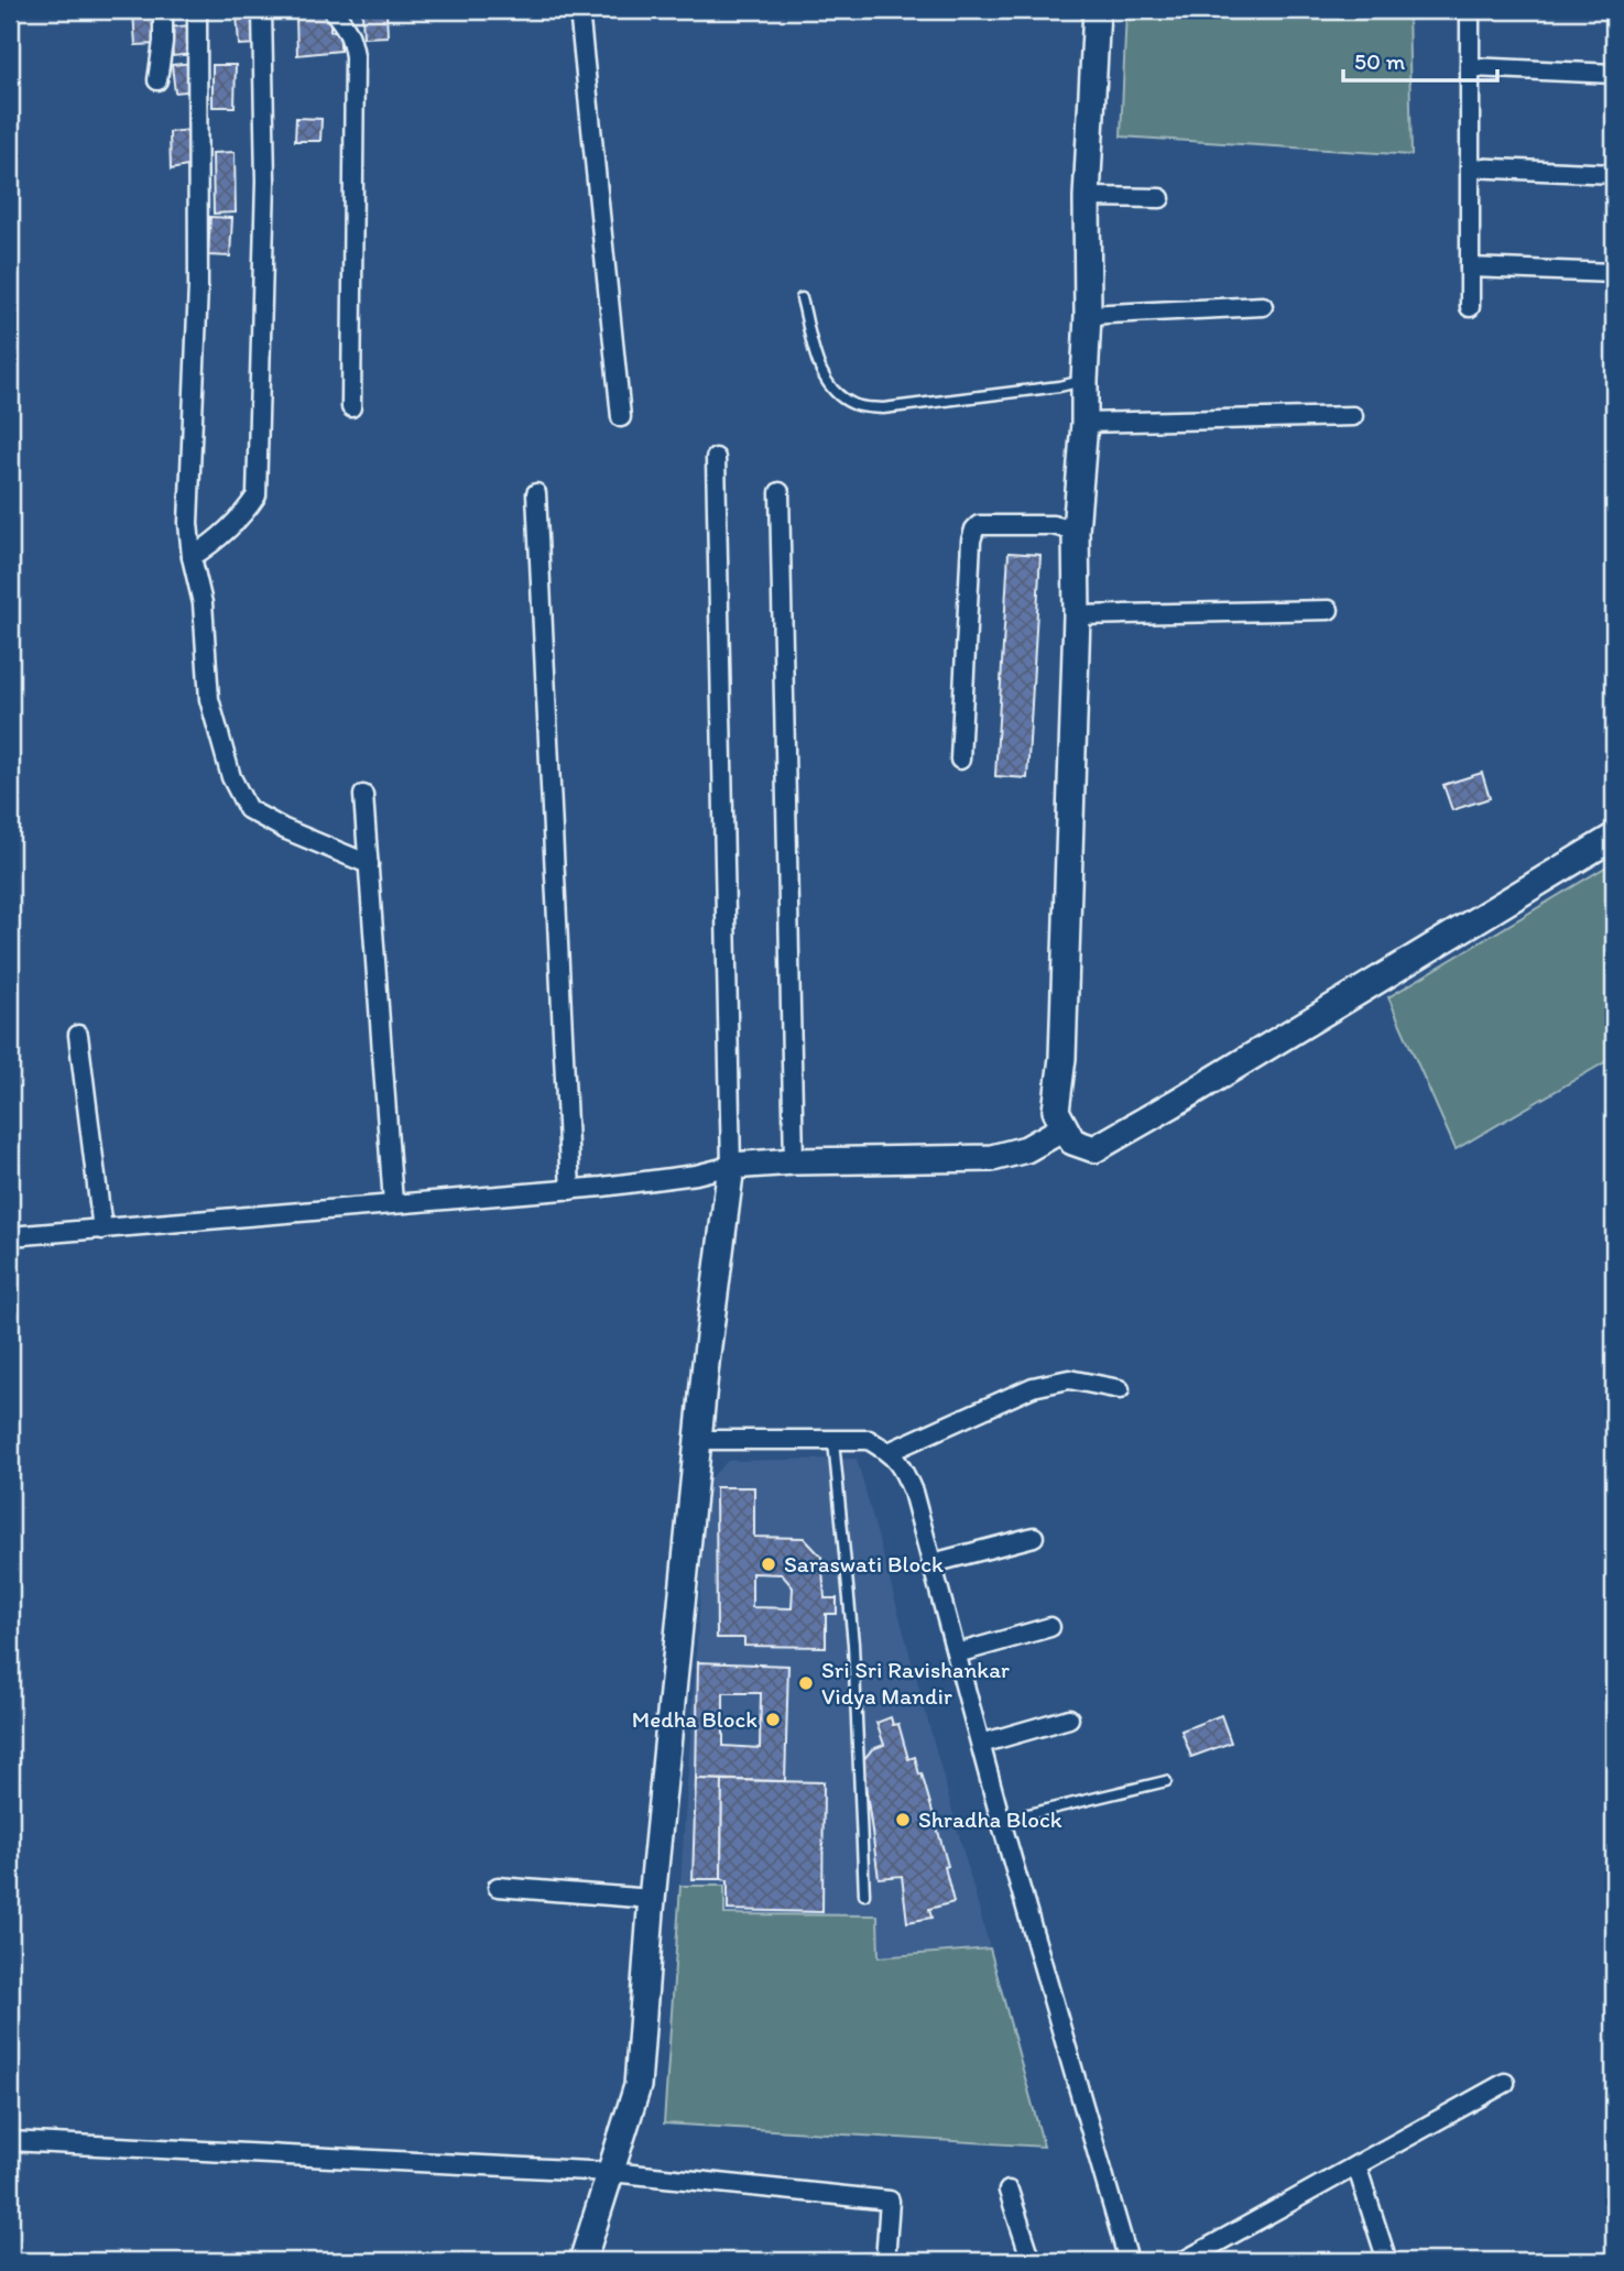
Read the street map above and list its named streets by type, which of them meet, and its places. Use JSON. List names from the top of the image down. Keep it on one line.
{"places":["Saraswati Block","Sri Sri Ravishankar Vidya Mandir","Medha Block","Shradha Block"],"scale_bar":"50 m"}
